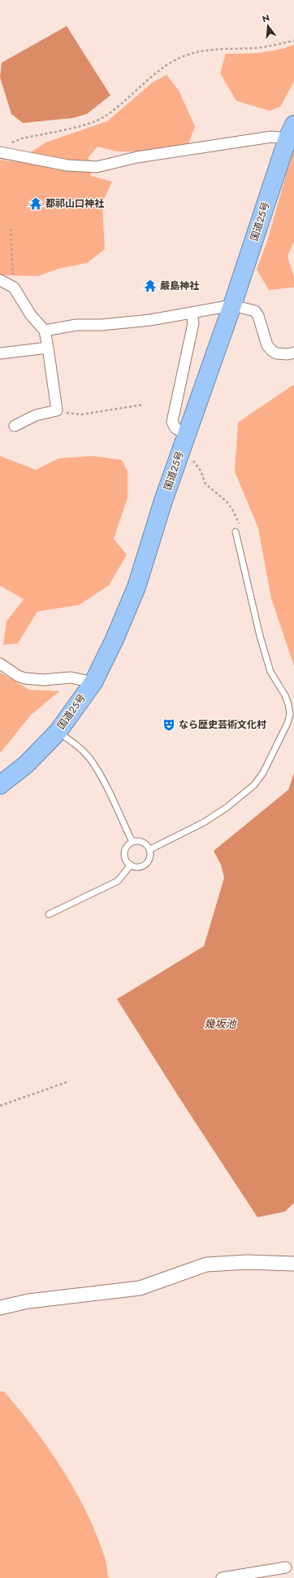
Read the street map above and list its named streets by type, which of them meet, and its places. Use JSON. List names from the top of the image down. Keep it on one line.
{"streets":{"highway":["国道25号"]},"water":["幾坂池"],"places":{"temple":["都祁山口神社","嚴島神社"],"theatre":["なら歴史芸術文化村"]},"north":"top"}
